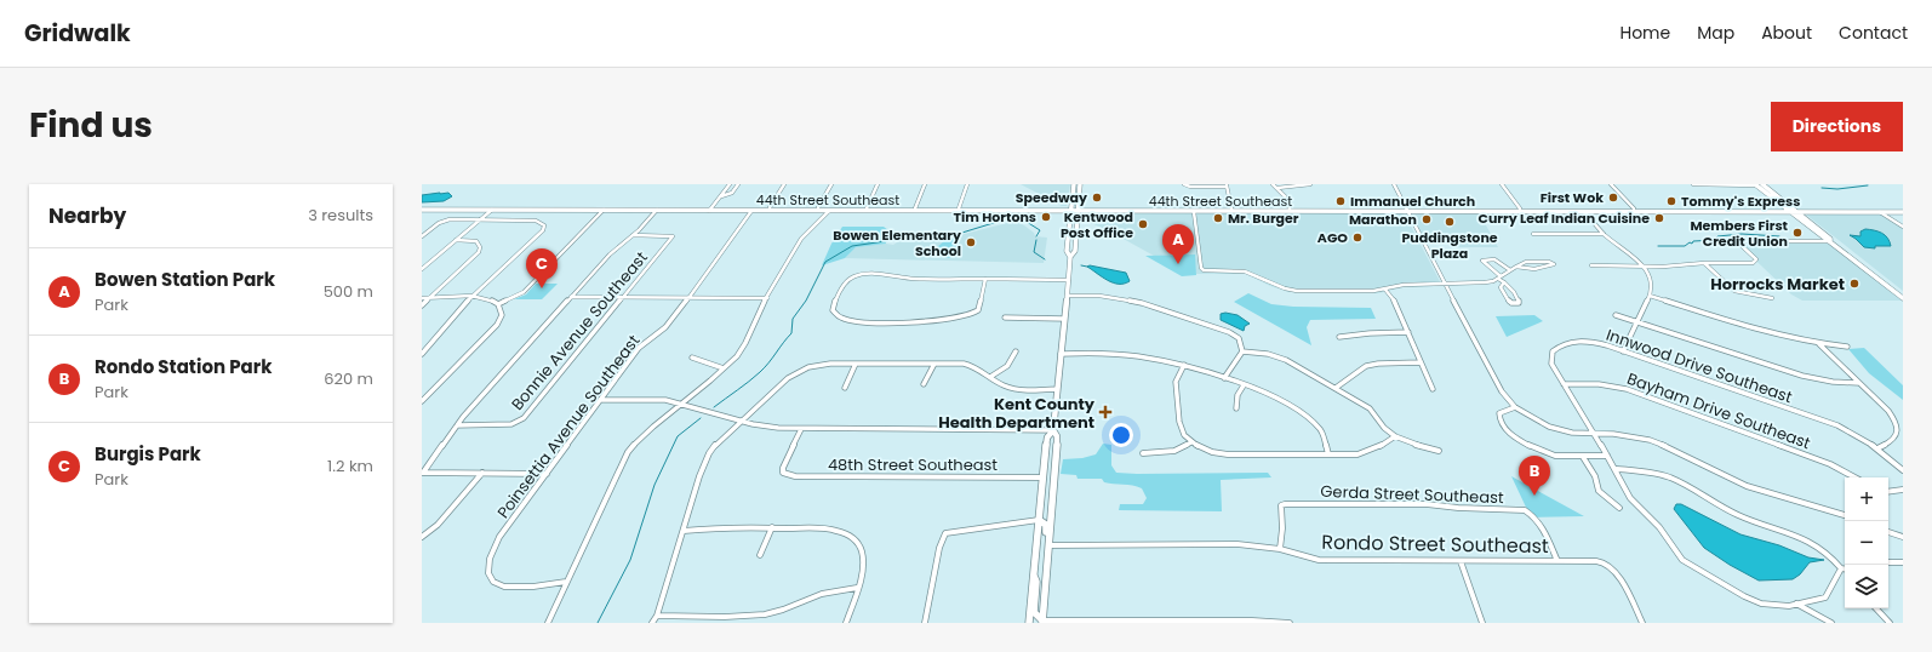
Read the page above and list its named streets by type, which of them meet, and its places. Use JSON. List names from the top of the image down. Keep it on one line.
{"streets":{"main road":["44th Street Southeast"],"street":["Bonnie Avenue Southeast","Innwood Drive Southeast","Bayham Drive Southeast","Poinsettia Avenue Southeast","48th Street Southeast","Gerda Street Southeast","Rondo Street Southeast"]},"crossings":[["44th Street Southeast","Poinsettia Avenue Southeast"],["Innwood Drive Southeast","Bayham Drive Southeast"],["Gerda Street Southeast","Rondo Street Southeast"]],"places":{"other":["Speedway","First Wok","Immanuel Church","Tommy's Express","Tim Hortons","Mr. Burger","Curry Leaf Indian Cuisine","Marathon","Puddingstone Plaza","Kentwood Post Office","Members First Credit Union","AGO","Bowen Elementary School","Horrocks Market"],"health":["Kent County Health Department"]},"page":{"header":"Gridwalk","nav":["Home","Map","About","Contact"],"title":"Find us","buttons":"Directions","heading":["Nearby","3 results"],"pins":["A","C","B"],"list":[{"mark":"A","name":"Bowen Station Park","note":"Park","value":"500 m"},{"mark":"B","name":"Rondo Station Park","note":"Park","value":"620 m"},{"mark":"C","name":"Burgis Park","note":"Park","value":"1.2 km"}],"map_buttons":["+","−"]}}
